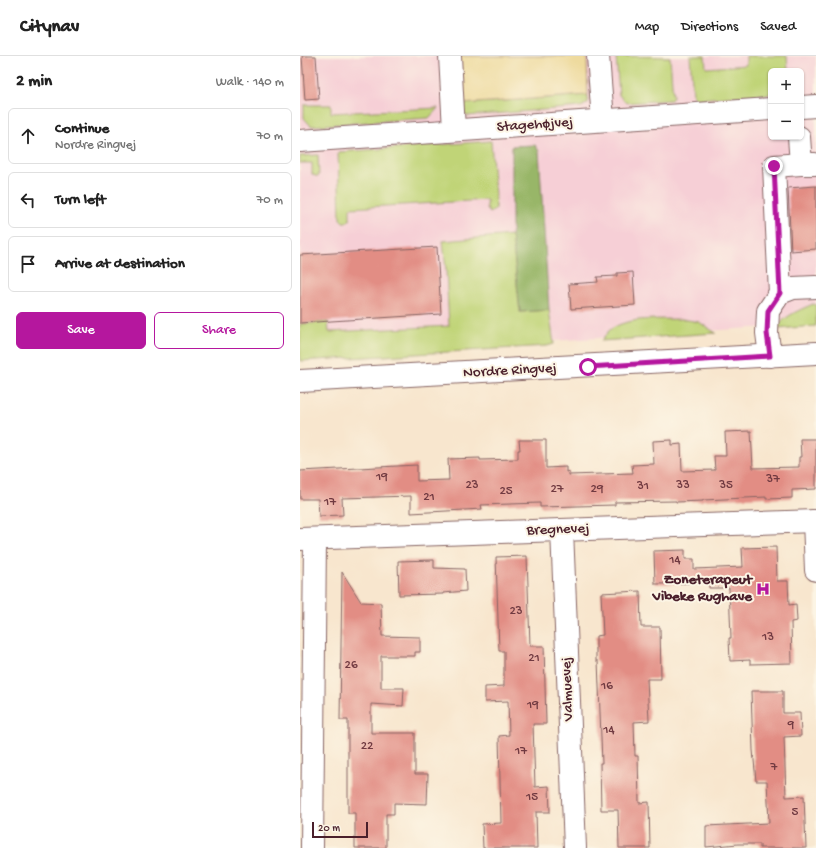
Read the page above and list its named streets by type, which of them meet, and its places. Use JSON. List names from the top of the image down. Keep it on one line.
{"streets":{"street":["Stagehøjvej","Nordre Ringvej","Bregnevej","Valmuevej"]},"crossings":[["Bregnevej","Valmuevej"]],"places":{"hospital":["Zoneterapeut Vibeke Rughave"]},"house_numbers":["19","37","23","33","35","31","27","29","25","21","17","14","23","13","21","26","16","19","9","14","22","17","7","15","5"],"scale_bar":"20 m","page":{"header":"Citynav","nav":["Map","Directions","Saved"],"heading":["2 min","Walk · 140 m"],"map_buttons":["+","−"],"list":[["Continue","Nordre Ringvej","70 m"],["Turn left","70 m"],"Arrive at destination"],"buttons":["Save","Share"],"scale":"20 m"}}
